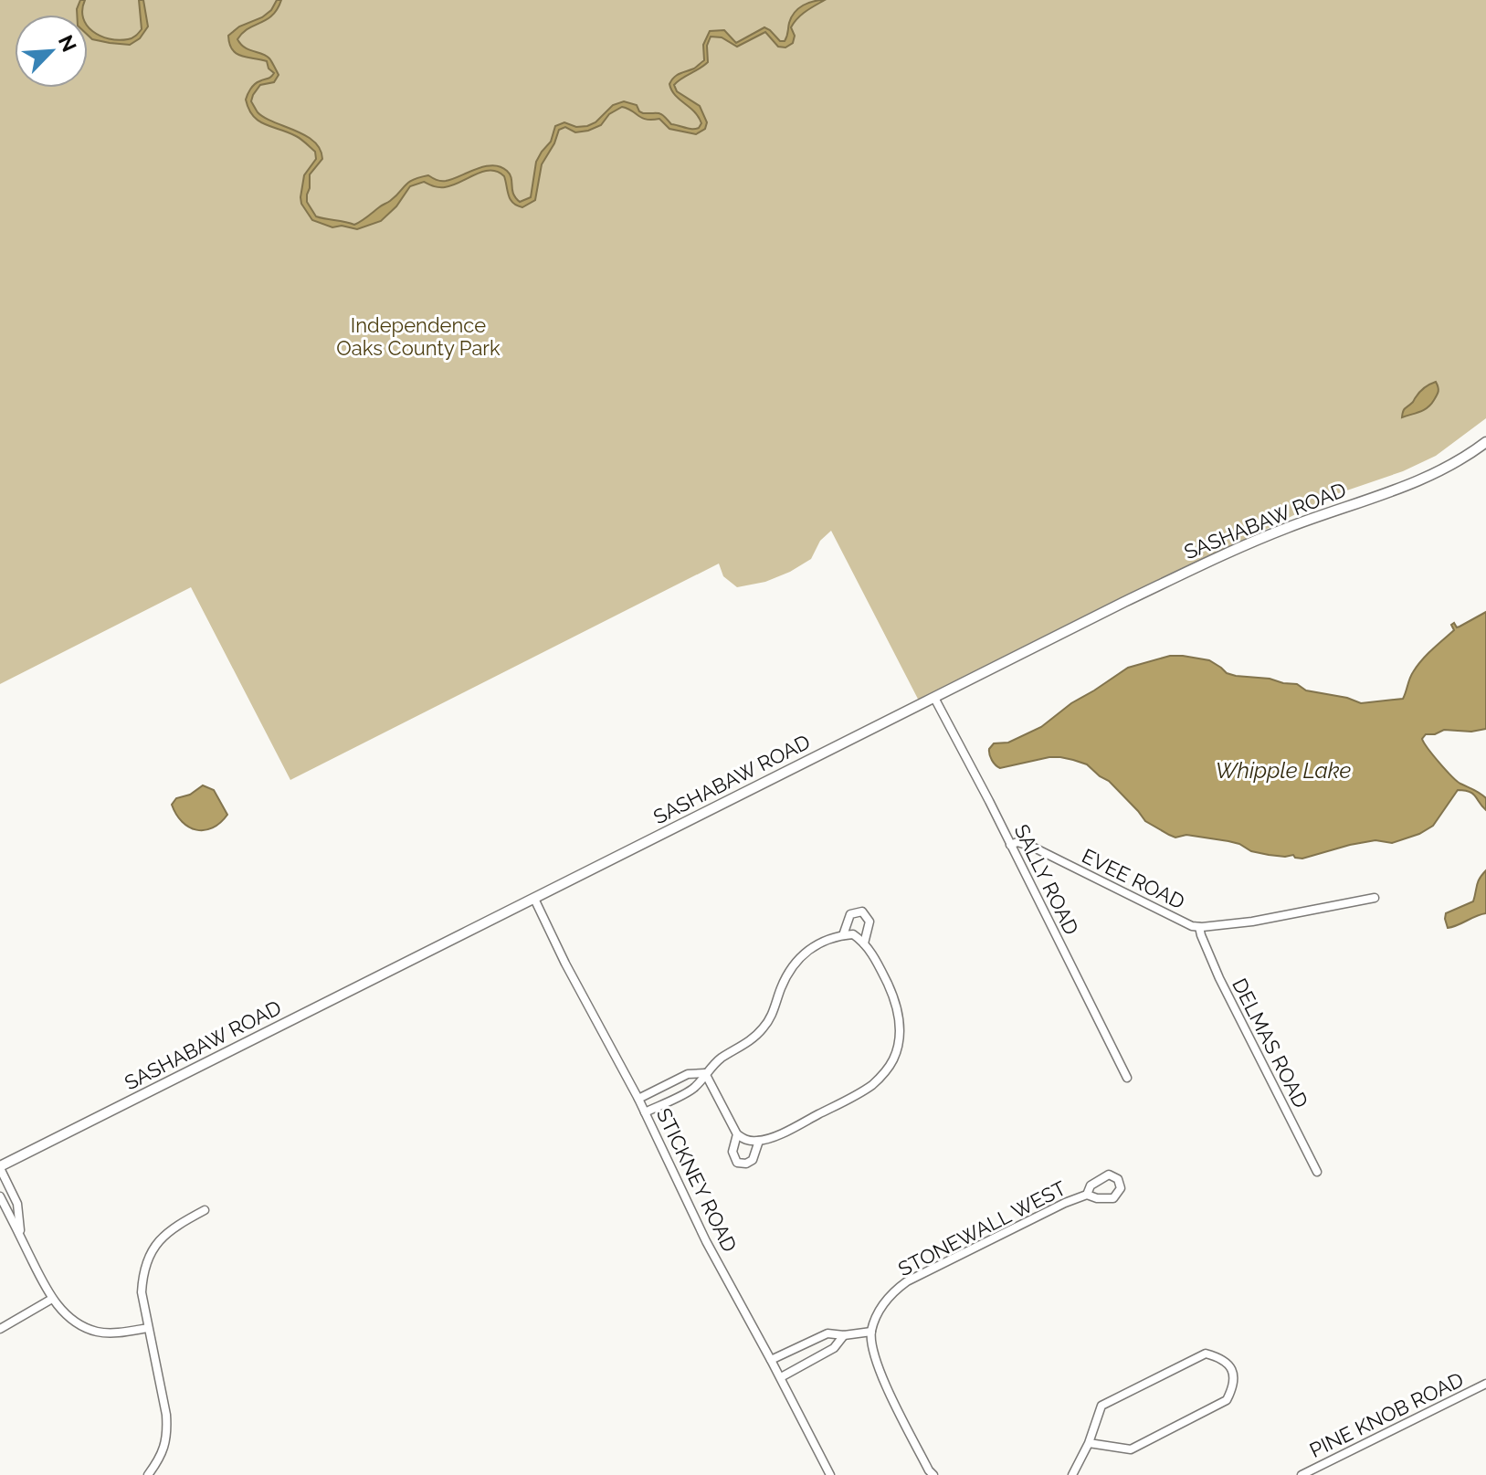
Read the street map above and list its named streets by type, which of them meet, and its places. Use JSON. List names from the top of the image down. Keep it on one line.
{"streets":{"main road":["SASHABAW ROAD"],"street":["EVEE ROAD","SALLY ROAD","DELMAS ROAD","STICKNEY ROAD","STONEWALL WEST","PINE KNOB ROAD"]},"crossings":[["SASHABAW ROAD","SALLY ROAD"],["SASHABAW ROAD","STICKNEY ROAD"],["EVEE ROAD","SALLY ROAD"],["EVEE ROAD","DELMAS ROAD"]],"water":["Whipple Lake"],"parks":["Independence Oaks County Park"],"north":"top right"}
